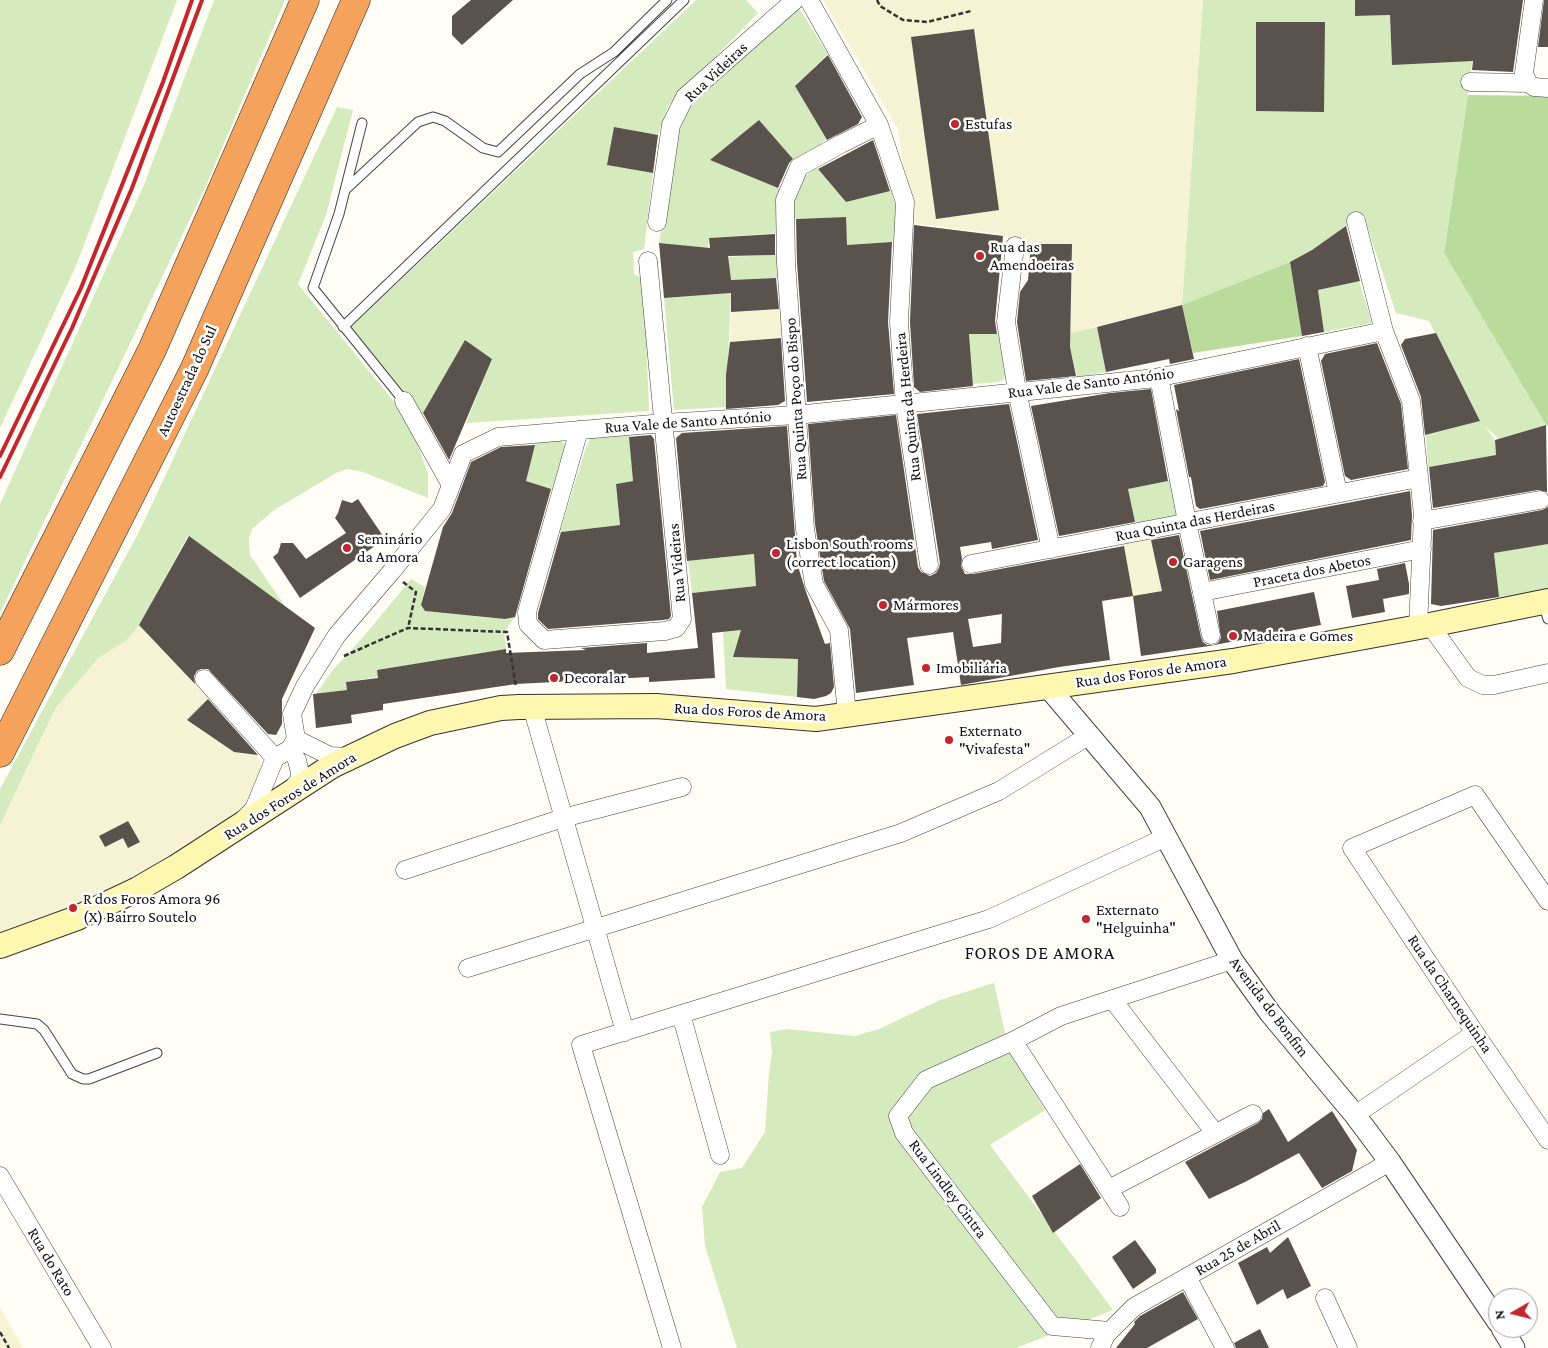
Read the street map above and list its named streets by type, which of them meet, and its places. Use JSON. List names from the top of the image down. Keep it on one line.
{"streets":{"highway":["Autoestrada do Sul"],"main road":["Rua dos Foros de Amora"],"street":["Rua Videiras","Rua Vale de Santo António","Rua Quinta Poço do Bispo","Rua Quinta da Herdeira","Rua Quinta das Herdeiras","Praceta dos Abetos","Rua da Charnequinha","Avenida do Bonfim","Rua Lindley Cintra","Rua 25 de Abril","Rua do Rato"]},"crossings":[["Rua Videiras","Rua Vale de Santo António"],["Rua Vale de Santo António","Rua Quinta Poço do Bispo"],["Rua Vale de Santo António","Rua Quinta da Herdeira"],["Rua Vale de Santo António","Rua dos Foros de Amora"],["Rua Quinta Poço do Bispo","Rua Quinta da Herdeira"],["Rua Quinta Poço do Bispo","Rua dos Foros de Amora"],["Rua dos Foros de Amora","Avenida do Bonfim"],["Avenida do Bonfim","Rua 25 de Abril"],["Rua Lindley Cintra","Rua 25 de Abril"]],"districts":["FOROS DE AMORA"],"places":["Estufas","Rua das Amendoeiras","Seminário da Amora","Lisbon South rooms (correct location)","Garagens","Mármores","Madeira e Gomes","Imobiliária","Decoralar","Externato \"Vivafesta\"","R dos Foros Amora 96 (X) Bairro Soutelo","Externato \"Helguinha\""],"north":"left"}
